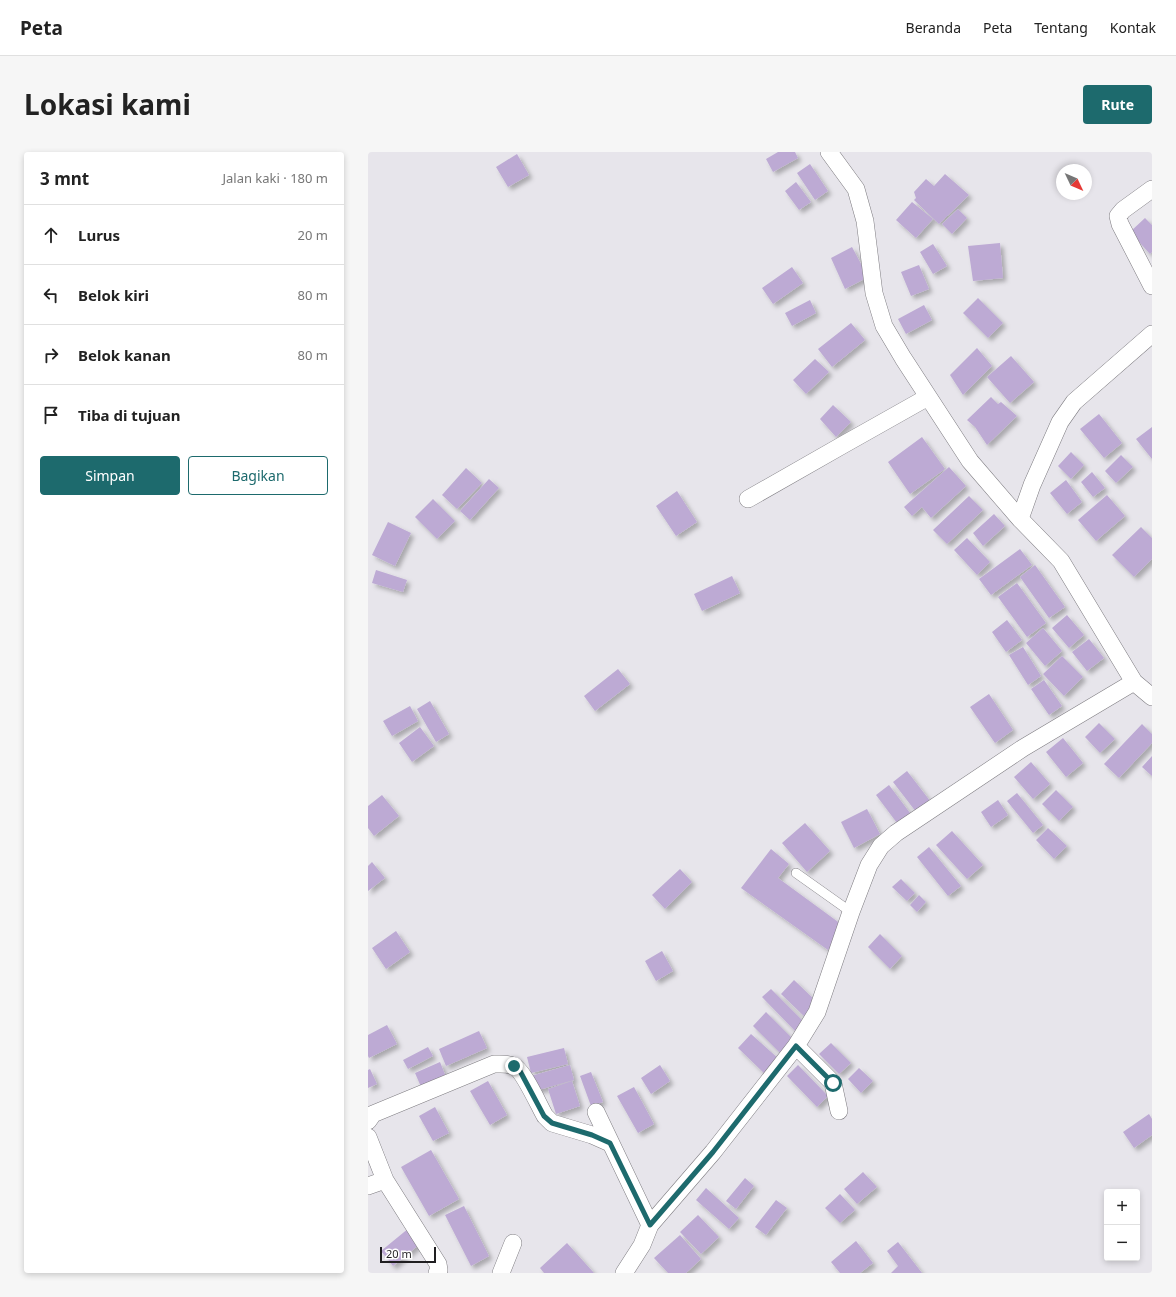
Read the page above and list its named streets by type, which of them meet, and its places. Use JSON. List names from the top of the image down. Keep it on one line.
{"scale_bar":"20 m","north":"bottom right","page":{"header":"Peta","nav":["Beranda","Peta","Tentang","Kontak"],"title":"Lokasi kami","buttons":["Rute",["Simpan","Bagikan"]],"heading":["3 mnt","Jalan kaki · 180 m"],"list":[["Lurus","20 m"],["Belok kiri","80 m"],["Belok kanan","80 m"],"Tiba di tujuan"],"map_buttons":["+","−"],"scale":"20 m"}}
